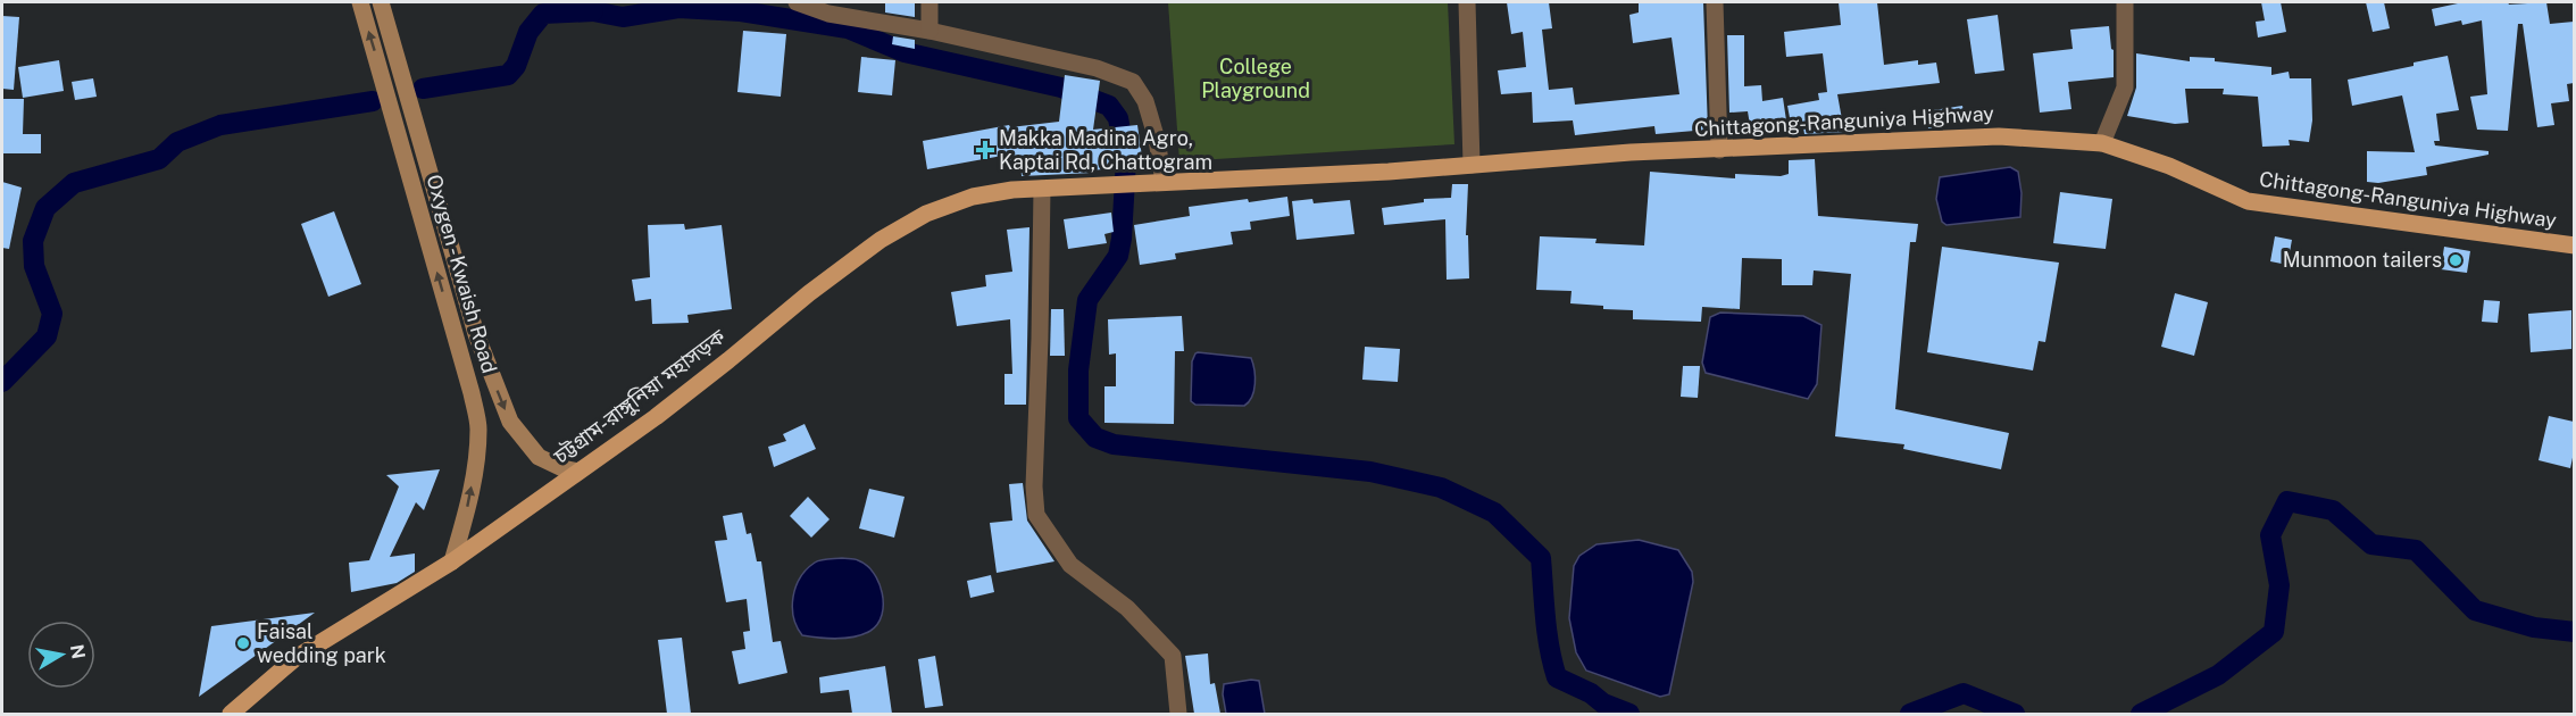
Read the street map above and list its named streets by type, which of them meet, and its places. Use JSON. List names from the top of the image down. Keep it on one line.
{"streets":{"main road":["Chittagong-Ranguniya Highway","Oxygen - Kwaish Road","চট্টগ্রাম-রাঙ্গুনিয়া মহাসড়ক"]},"crossings":[["Chittagong-Ranguniya Highway","চট্টগ্রাম-রাঙ্গুনিয়া মহাসড়ক"],["Oxygen - Kwaish Road","চট্টগ্রাম-রাঙ্গুনিয়া মহাসড়ক"]],"parks":["College Playground"],"places":{"health":["Makka Madina Agro, Kaptai Rd, Chattogram"],"other":["Munmoon tailers","Faisal wedding park"]},"north":"right"}
